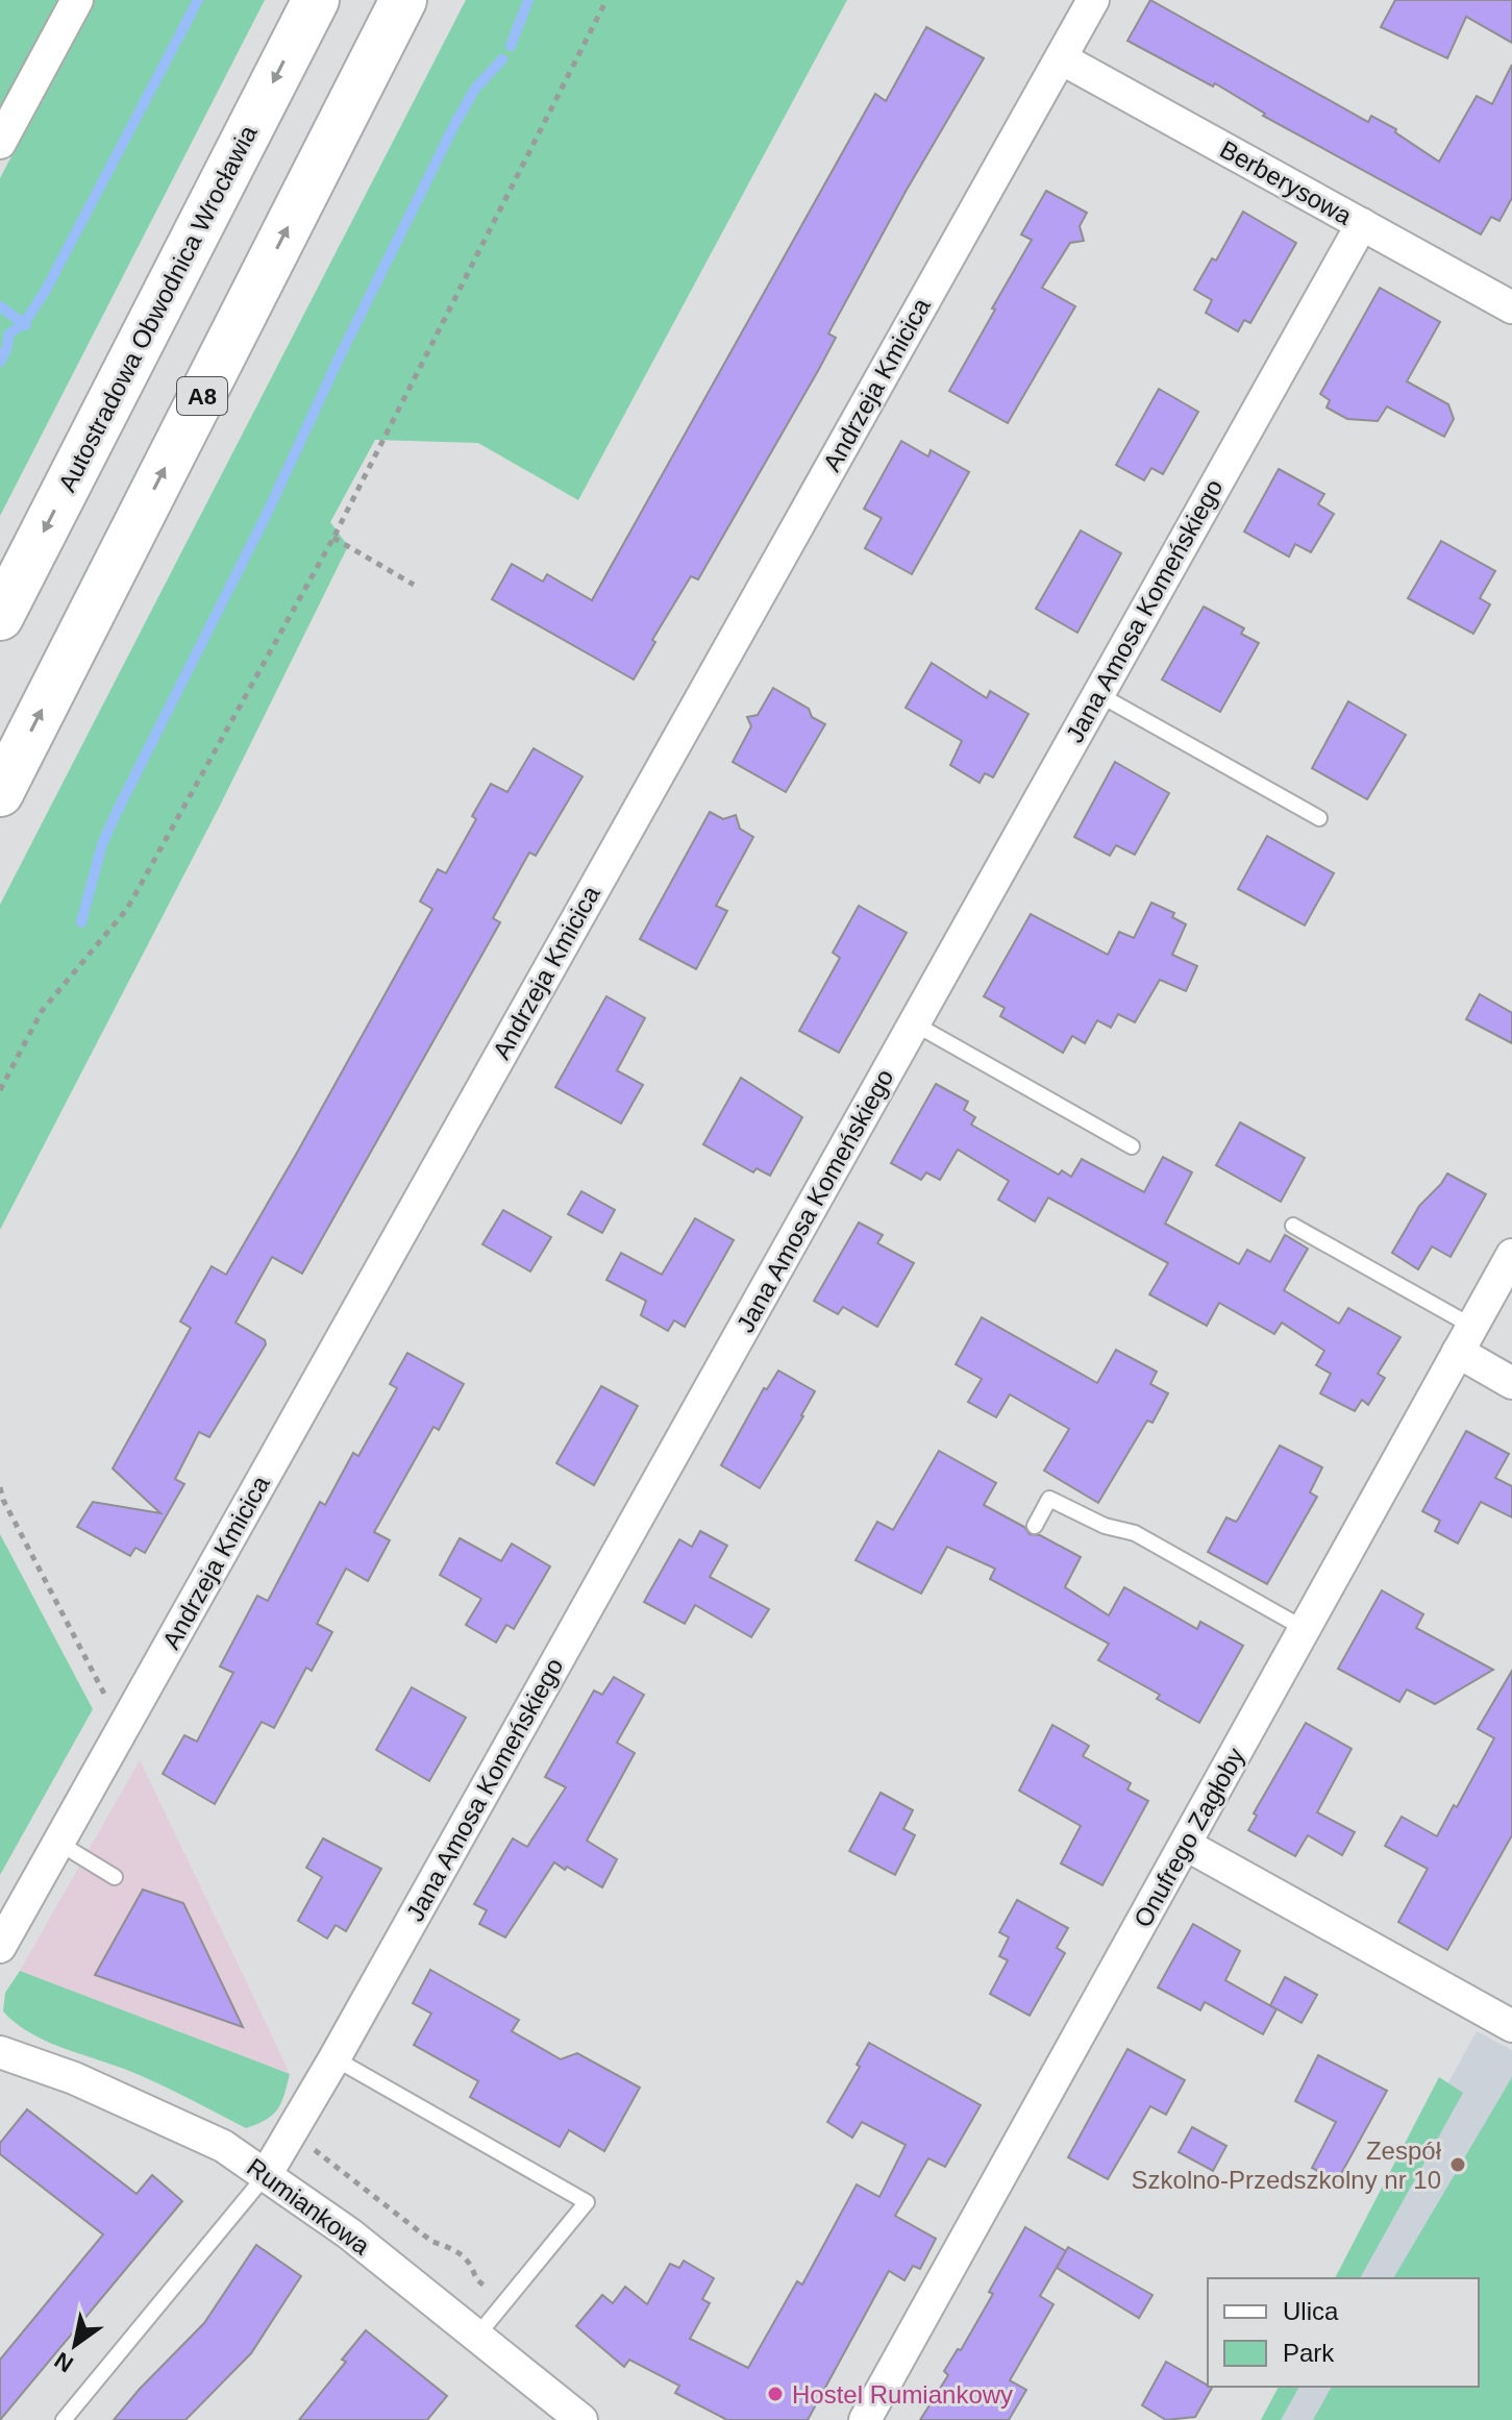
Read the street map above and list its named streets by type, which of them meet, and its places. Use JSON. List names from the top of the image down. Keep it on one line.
{"streets":{"highway":["Autostradowa Obwodnica Wrocławia","A8"],"street":["Berberysowa","Andrzeja Kmicica","Jana Amosa Komeńskiego","Onufrego Zagłoby","Rumiankowa"]},"crossings":[["Berberysowa","Andrzeja Kmicica"],["Berberysowa","Jana Amosa Komeńskiego"],["Jana Amosa Komeńskiego","Rumiankowa"]],"places":["Zespół Szkolno-Przedszkolny nr 10","Hostel Rumiankowy"],"legend":["Ulica","Park"],"north":"bottom left"}
